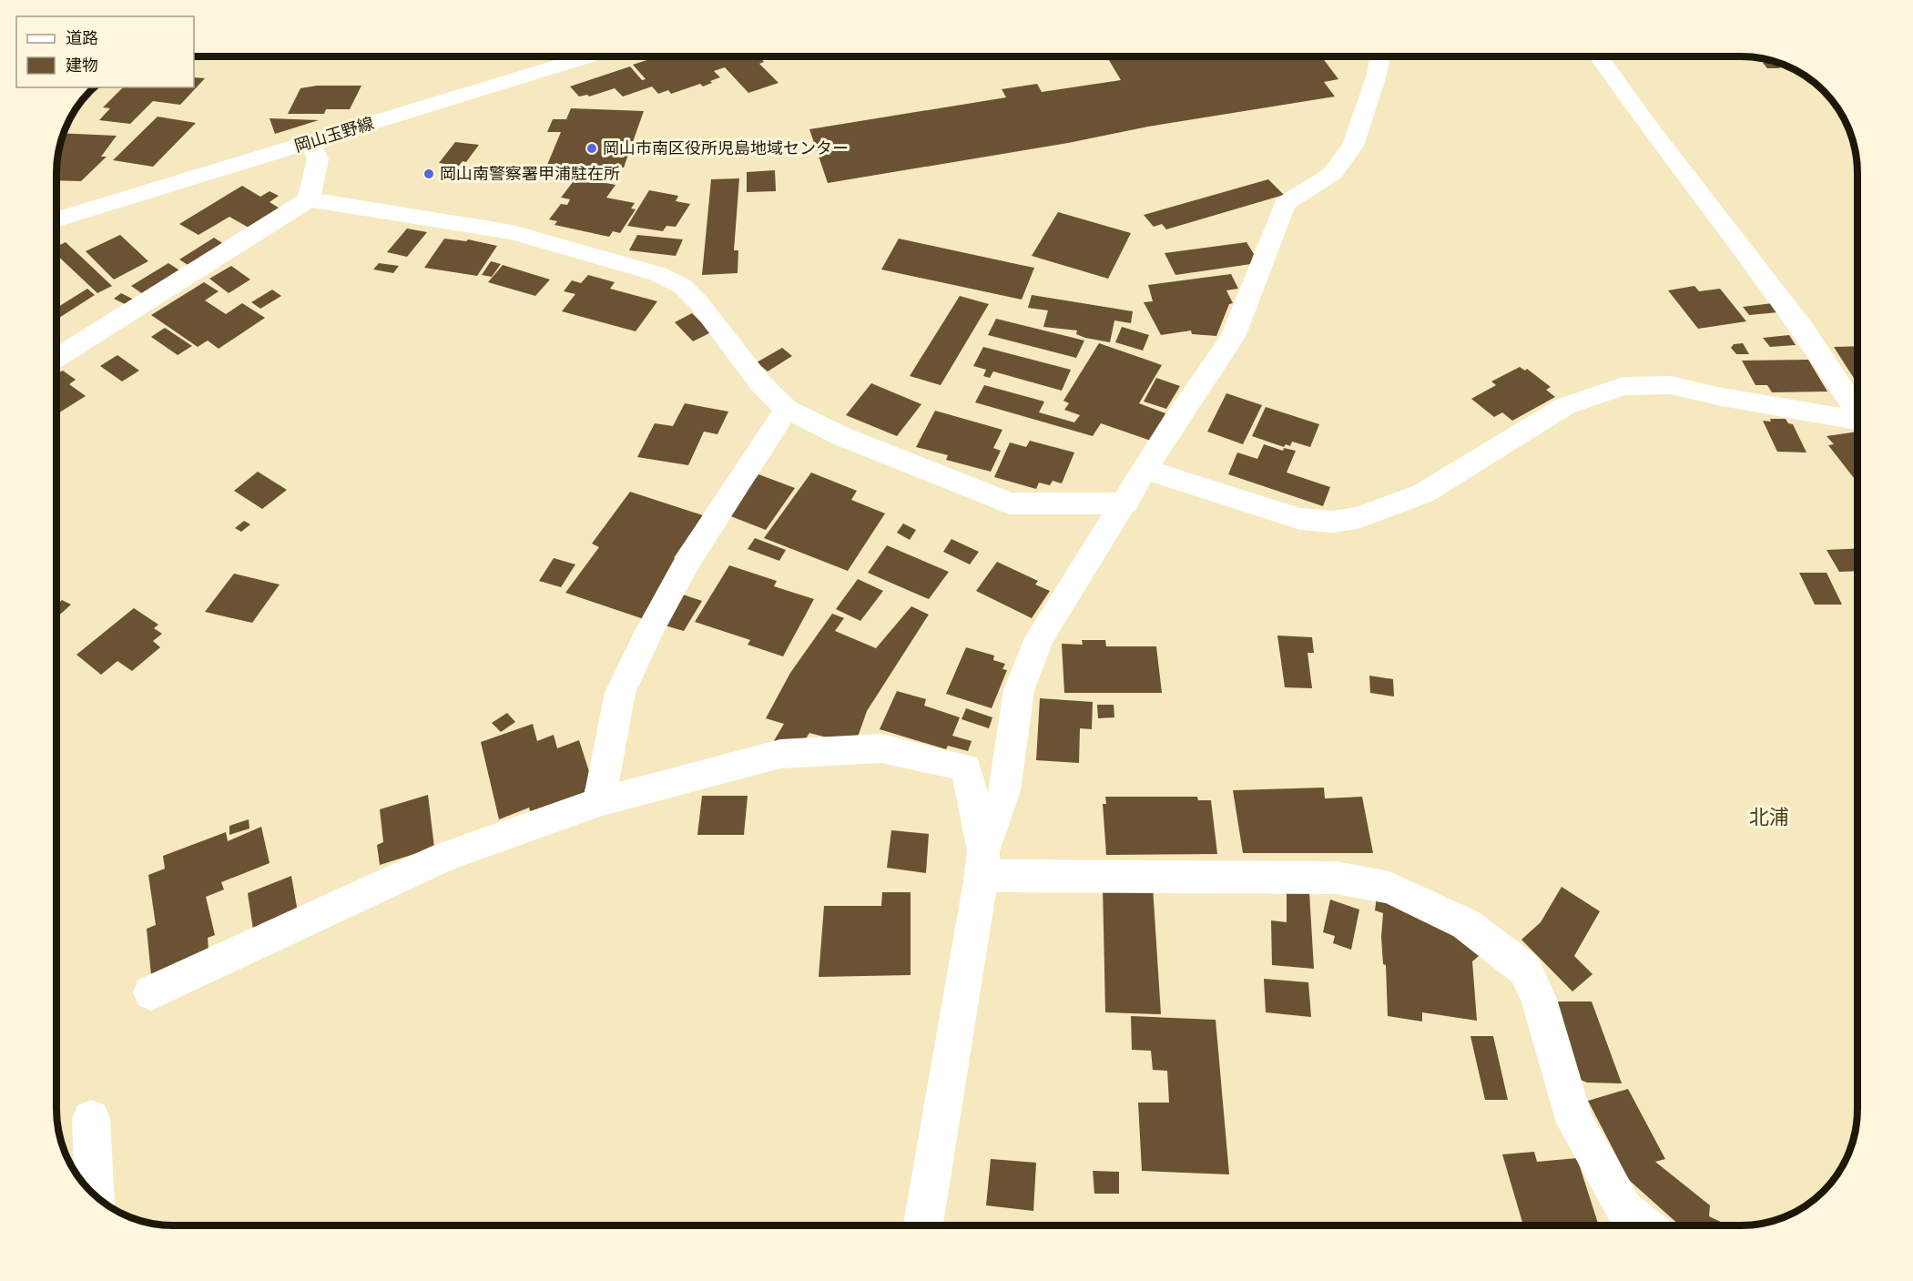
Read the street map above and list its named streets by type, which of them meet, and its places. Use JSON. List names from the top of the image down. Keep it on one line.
{"streets":{"street":["岡山玉野線"]},"districts":["北浦"],"places":["岡山市南区役所児島地域センター","岡山南警察署甲浦駐在所"],"legend":["道路","建物"]}
